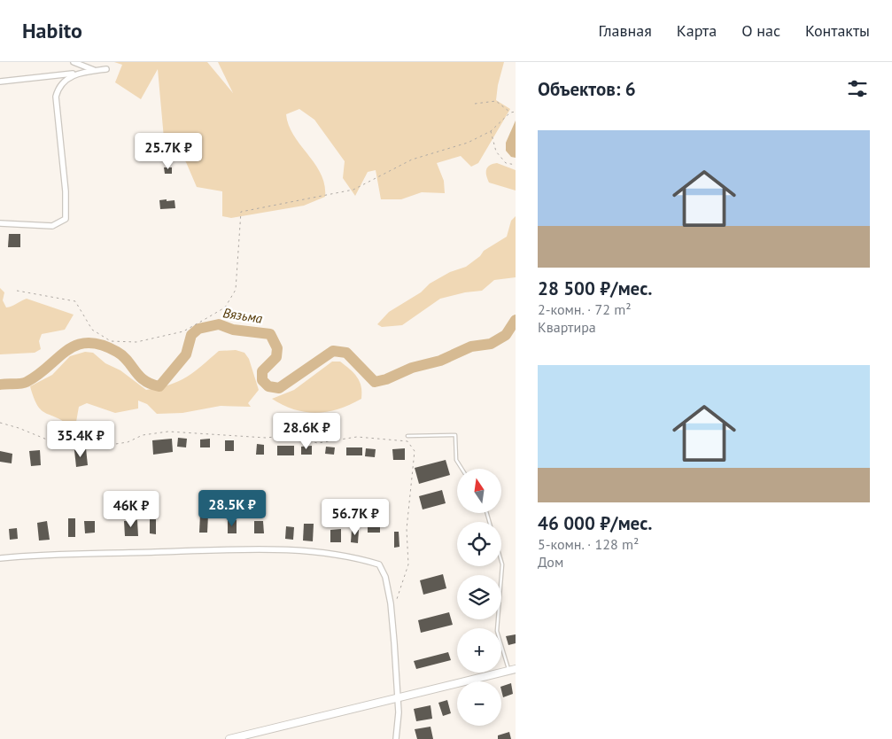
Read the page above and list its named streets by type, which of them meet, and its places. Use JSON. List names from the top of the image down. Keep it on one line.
{"water":["Вязьма"],"north":"top","page":{"header":"Habito","nav":["Главная","Карта","О нас","Контакты"],"heading":"Объектов: 6","list":[{"name":"28 500 ₽/мес.","note":"2-комн. · 72 m² · Квартира"},{"name":"46 000 ₽/мес.","note":"5-комн. · 128 m² · Дом"}],"price":["25.7K ₽","28.6K ₽","35.4K ₽","28.5K ₽","46K ₽","56.7K ₽"],"map_buttons":["+","−"]}}
